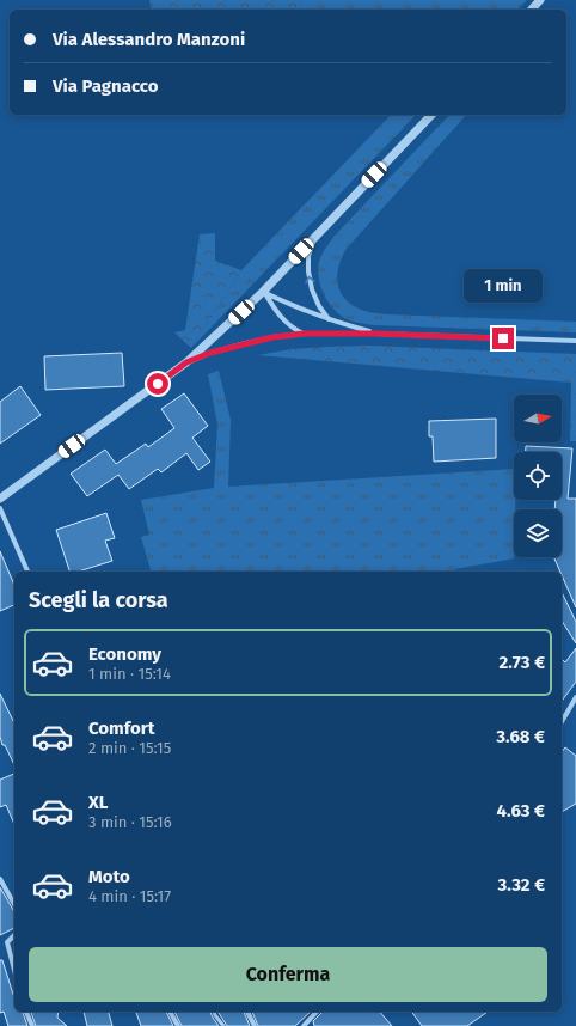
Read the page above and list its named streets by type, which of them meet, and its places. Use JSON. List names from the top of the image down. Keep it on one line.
{"north":"right","page":{"banner":["Via Alessandro Manzoni","Via Pagnacco"],"bubble":"1 min","heading":"Scegli la corsa","list":[{"name":"Economy","note":"1 min · 15:14","value":"2.73 €"},{"name":"Comfort","note":"2 min · 15:15","value":"3.68 €"},{"name":"XL","note":"3 min · 15:16","value":"4.63 €"},{"name":"Moto","note":"4 min · 15:17","value":"3.32 €"}],"buttons":"Conferma"}}
